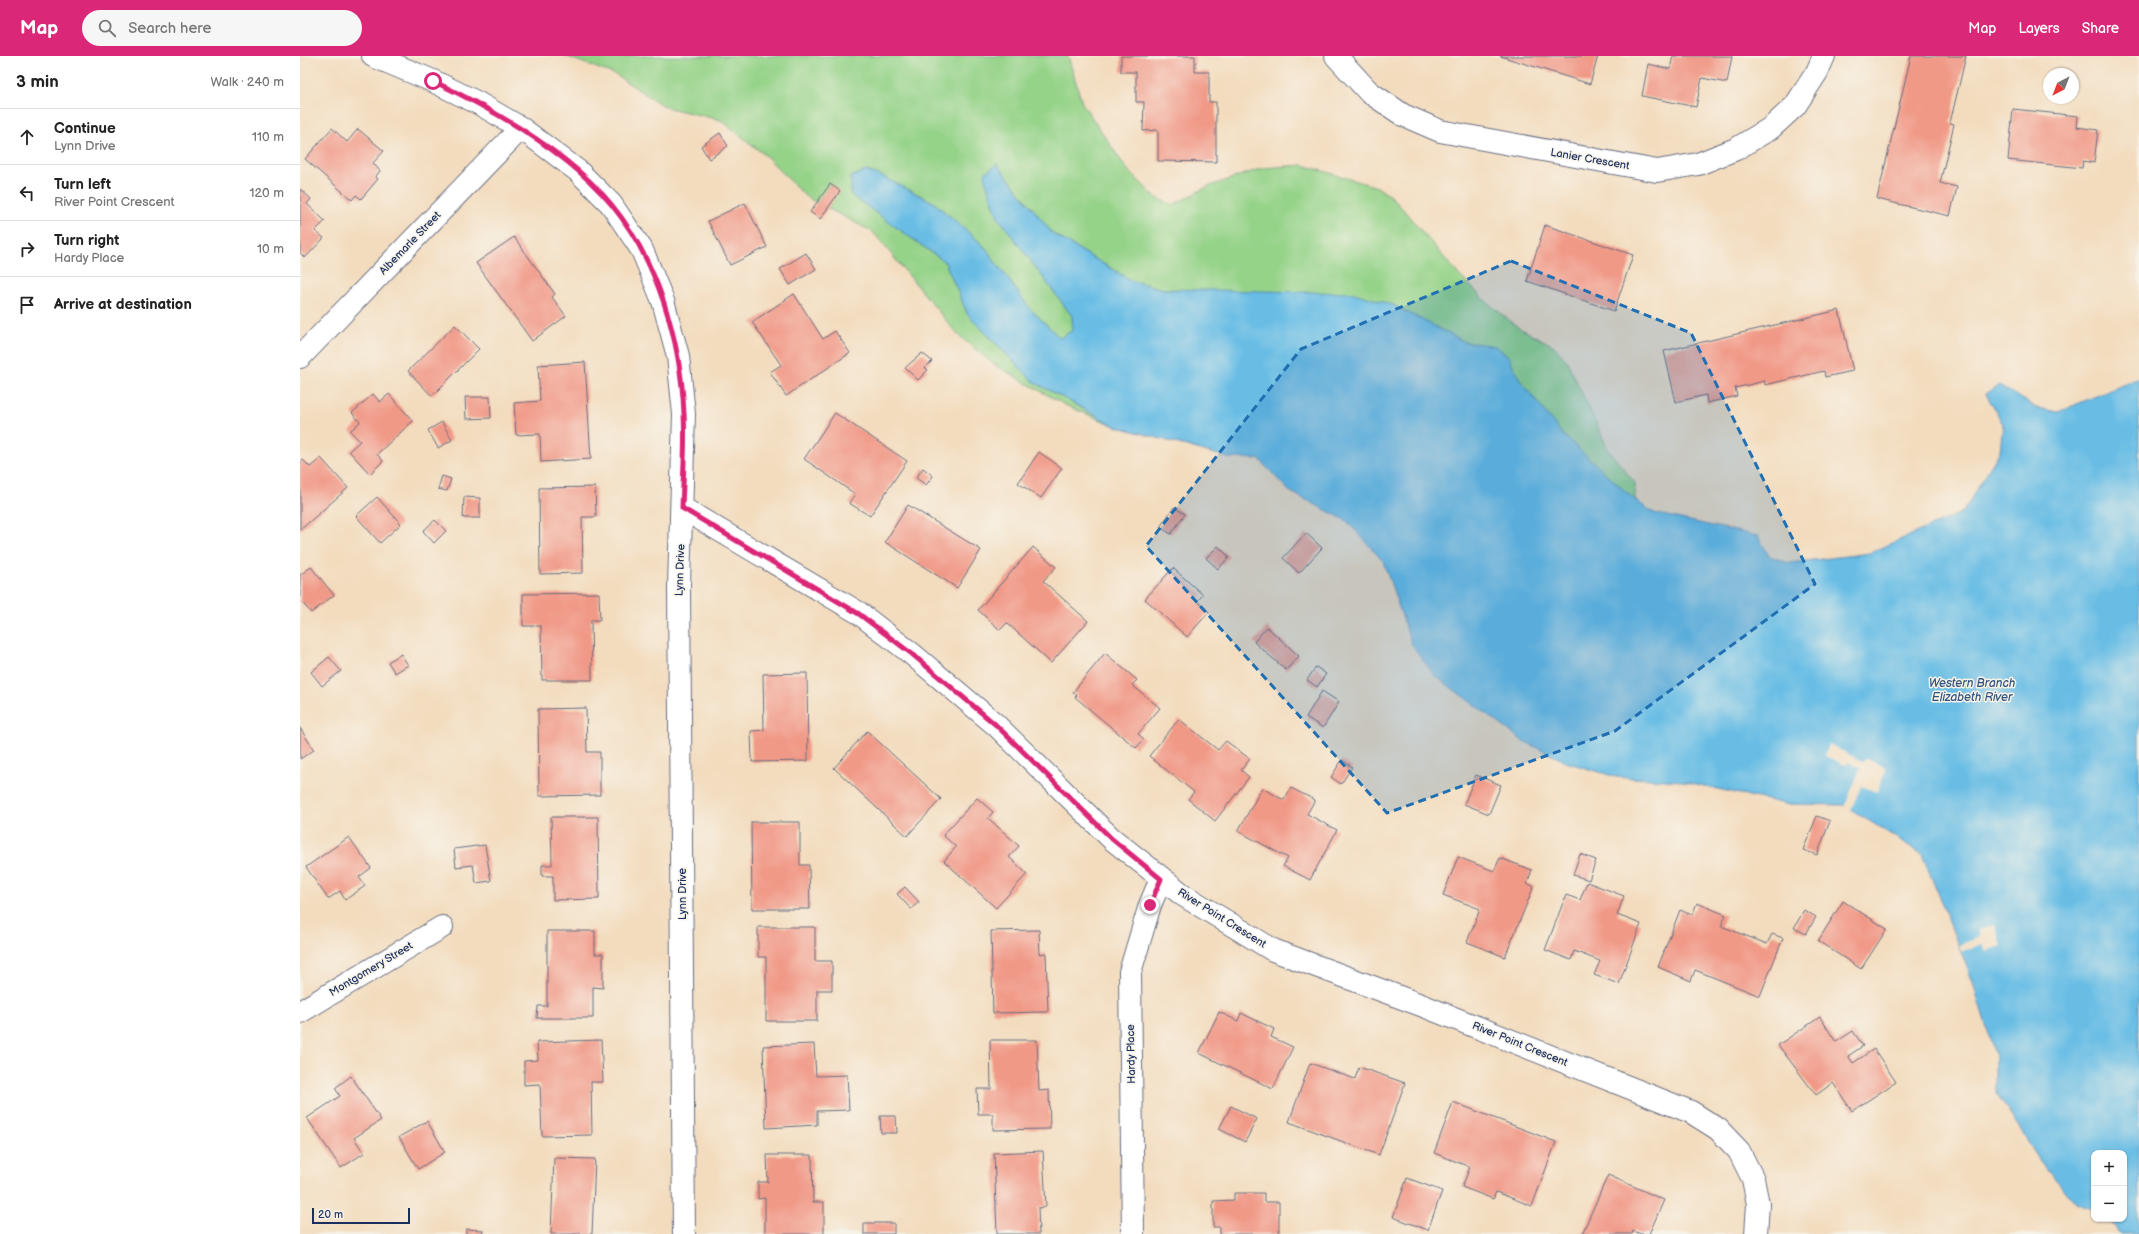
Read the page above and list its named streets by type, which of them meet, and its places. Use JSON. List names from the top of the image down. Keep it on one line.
{"streets":{"street":["Lanier Crescent","Albemarle Street","Lynn Drive","River Point Crescent","Montgomery Street","Hardy Place"]},"crossings":[["Albemarle Street","Lynn Drive"],["Lynn Drive","River Point Crescent"],["River Point Crescent","Hardy Place"]],"water":["Western Branch Elizabeth River"],"scale_bar":"20 m","north":"bottom left","page":{"header":"Map","search":"Search here","nav":["Map","Layers","Share"],"heading":["3 min","Walk · 240 m"],"list":[["Continue","Lynn Drive","110 m"],["Turn left","River Point Crescent","120 m"],["Turn right","Hardy Place","10 m"],"Arrive at destination"],"map_buttons":["+","−"],"scale":"20 m"}}
